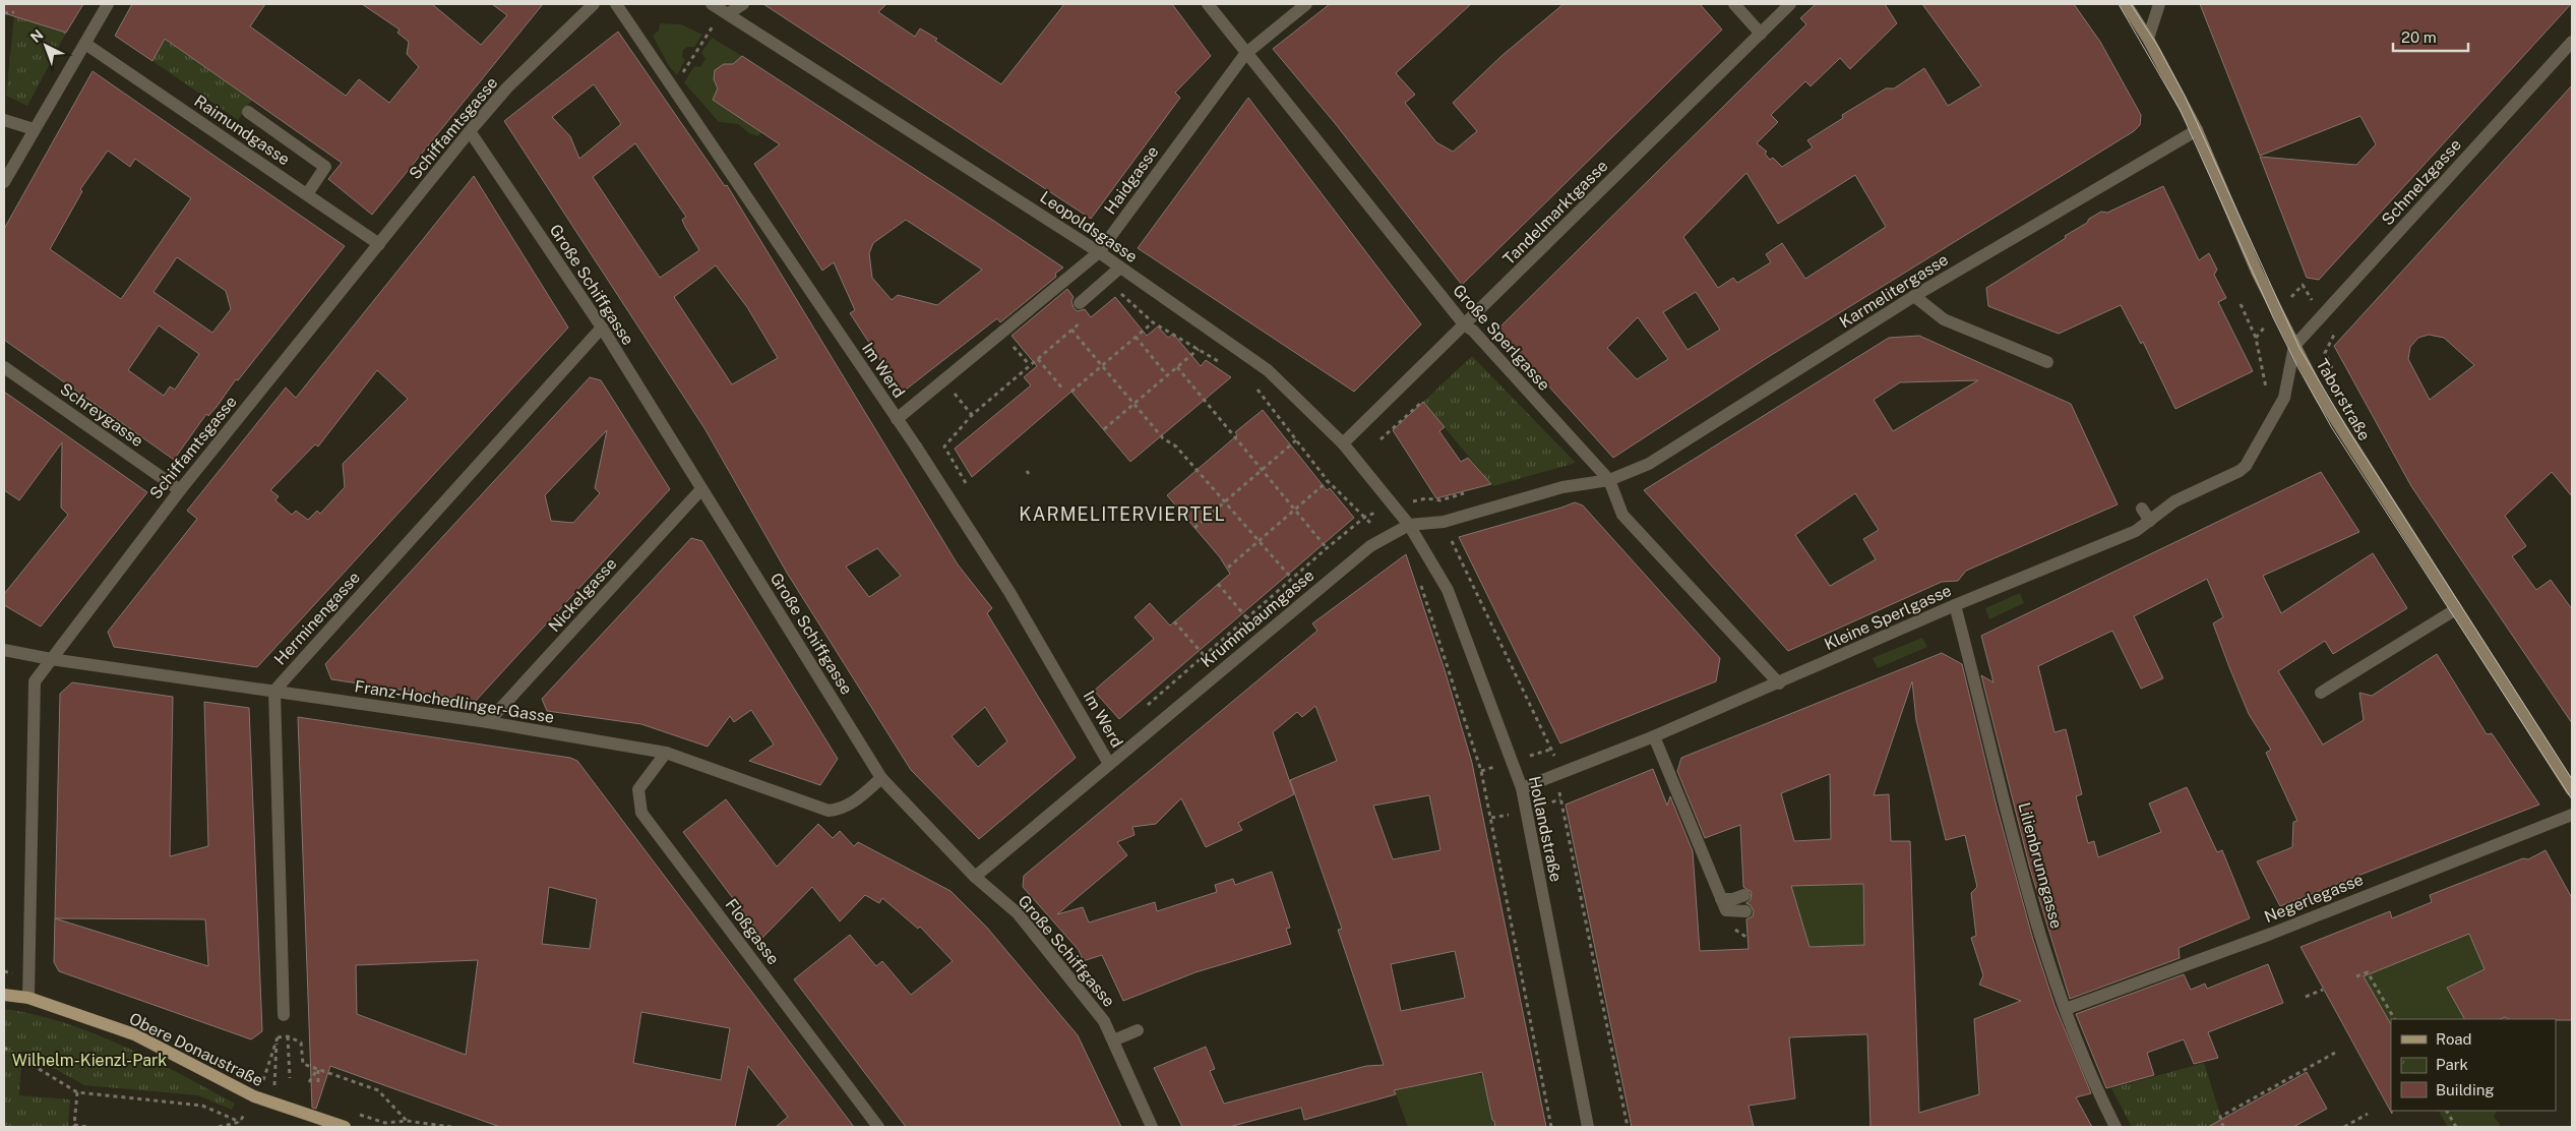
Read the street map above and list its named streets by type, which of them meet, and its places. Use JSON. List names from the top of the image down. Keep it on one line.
{"streets":{"main road":["Taborstraße","Obere Donaustraße"],"street":["Schiffamtsgasse","Raimundgasse","Haidgasse","Schmelzgasse","Tandelmarktgasse","Leopoldsgasse","Große Schiffgasse","Karmelitergasse","Große Sperlgasse","Im Werd","Schreygasse","Nickelgasse","Kleine Sperlgasse","Herminengasse","Krummbaumgasse","Franz-Hochedlinger-Gasse","Hollandstraße","Lilienbrunngasse","Negerlegasse","Floßgasse"]},"crossings":[["Schiffamtsgasse","Raimundgasse"],["Schiffamtsgasse","Große Schiffgasse"],["Schiffamtsgasse","Schreygasse"],["Schiffamtsgasse","Franz-Hochedlinger-Gasse"],["Schiffamtsgasse","Obere Donaustraße"],["Haidgasse","Leopoldsgasse"],["Haidgasse","Große Sperlgasse"],["Haidgasse","Im Werd"],["Schmelzgasse","Taborstraße"],["Schmelzgasse","Kleine Sperlgasse"],["Tandelmarktgasse","Leopoldsgasse"],["Tandelmarktgasse","Große Sperlgasse"],["Leopoldsgasse","Krummbaumgasse"],["Leopoldsgasse","Hollandstraße"],["Große Schiffgasse","Nickelgasse"],["Große Schiffgasse","Herminengasse"],["Große Schiffgasse","Krummbaumgasse"],["Große Schiffgasse","Franz-Hochedlinger-Gasse"],["Karmelitergasse","Große Sperlgasse"],["Karmelitergasse","Taborstraße"],["Karmelitergasse","Krummbaumgasse"],["Große Sperlgasse","Kleine Sperlgasse"],["Große Sperlgasse","Krummbaumgasse"],["Im Werd","Krummbaumgasse"],["Taborstraße","Kleine Sperlgasse"],["Nickelgasse","Franz-Hochedlinger-Gasse"],["Kleine Sperlgasse","Hollandstraße"],["Kleine Sperlgasse","Lilienbrunngasse"],["Herminengasse","Franz-Hochedlinger-Gasse"],["Krummbaumgasse","Hollandstraße"],["Franz-Hochedlinger-Gasse","Floßgasse"],["Lilienbrunngasse","Negerlegasse"]],"districts":["KARMELITERVIERTEL"],"parks":["Wilhelm-Kienzl-Park"],"legend":["Road","Park","Building"],"scale_bar":"20 m","north":"top left"}
